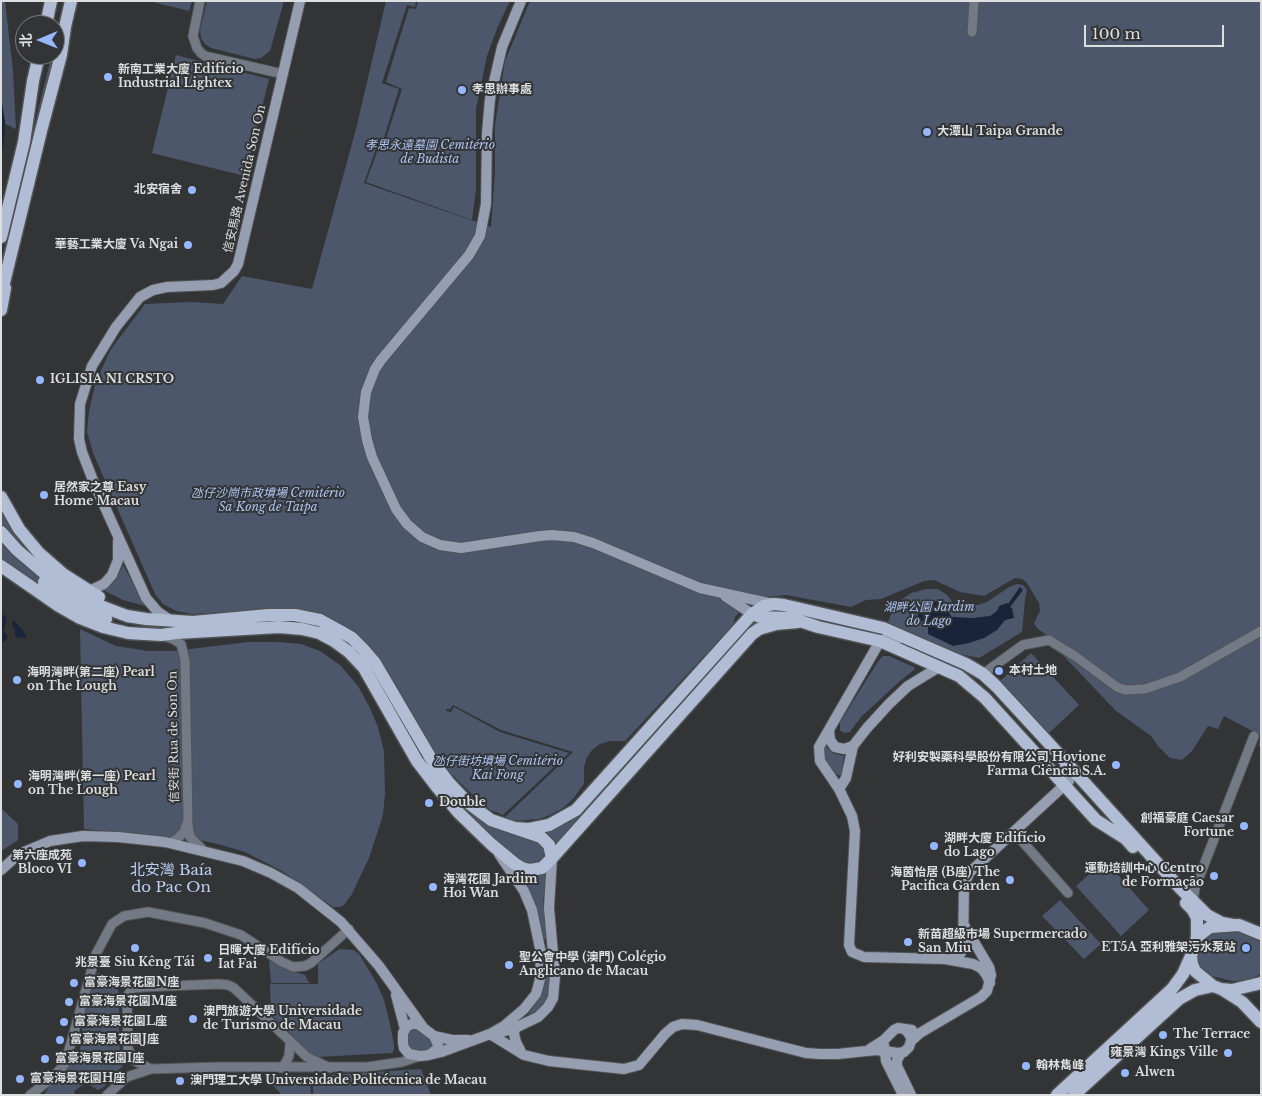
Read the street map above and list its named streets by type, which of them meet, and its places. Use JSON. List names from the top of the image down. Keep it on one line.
{"streets":{"street":["信安馬路 Avenida Son On","信安街 Rua de Son On"]},"districts":["北安灣 Baía do Pac On"],"parks":["孝思永遠墓園 Cemitério de Budista","氹仔沙崗市政墳場 Cemitério Sa Kong de Taipa","湖畔公園 Jardim do Lago","氹仔街坊墳場 Cemitério Kai Fong"],"places":["新南工業大廈 Edifício Industrial Lightex","孝思辦事處","大潭山 Taipa Grande","北安宿舍","華藝工業大廈 Va Ngai","IGLISIA NI CRSTO","居然家之尊 Easy Home Macau","本村土地","海明灣畔(第二座) Pearl on The Lough","好利安製藥科學股份有限公司 Hovione Farma Ciência S.A.","海明灣畔(第一座) Pearl on The Lough","Double","創福豪庭 Caesar Fortune","湖畔大廈 Edifício do Lago","第六座成苑 Bloco VI","運動培訓中心 Centro de Formação","海茵怡居 (B座) The Pacifica Garden","海灣花園 Jardim Hoi Wan","新苗超級市場 Supermercado San Miu","兆景臺 Siu Kêng Tái","ET5A 亞利雅架污水泵站","日暉大廈 Edifício Iat Fai","聖公會中學 (澳門) Colégio Anglicano de Macau","富豪海景花園N座","富豪海景花園M座","澳門旅遊大學 Universidade de Turismo de Macau","富豪海景花園L座","The Terrace","富豪海景花園J座","雍景灣 Kings Ville","富豪海景花園I座","翰林雋峰","Alwen","富豪海景花園H座","澳門理工大學 Universidade Politécnica de Macau"],"scale_bar":"100 m","north":"left"}
